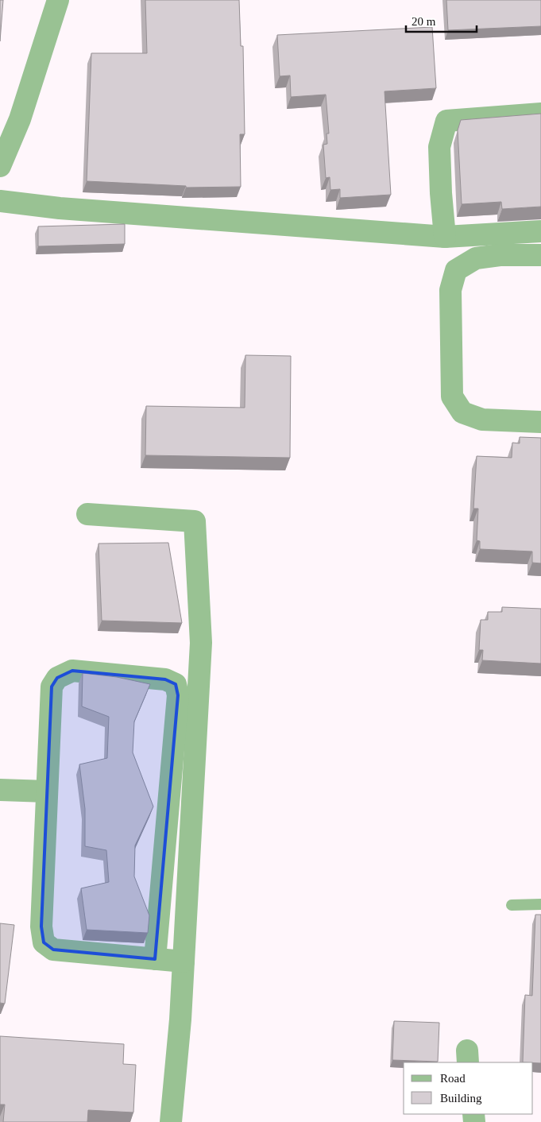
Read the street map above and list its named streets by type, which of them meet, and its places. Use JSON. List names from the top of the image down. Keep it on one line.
{"legend":["Road","Building"],"scale_bar":"20 m"}
